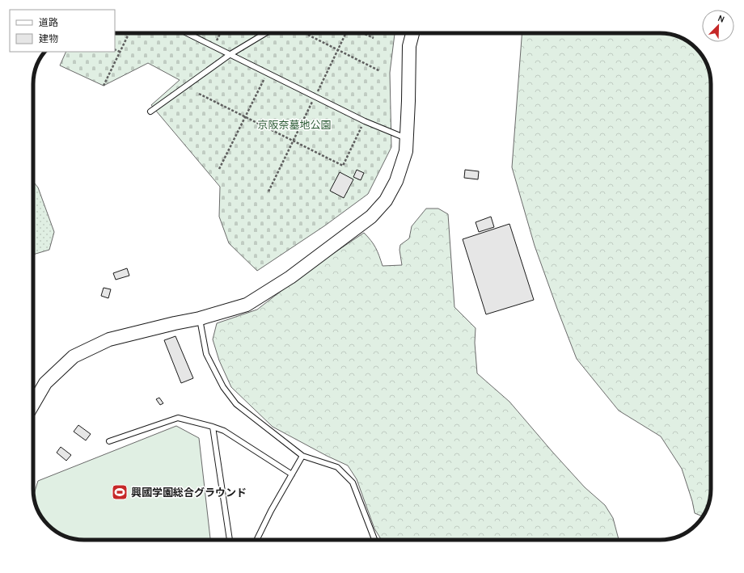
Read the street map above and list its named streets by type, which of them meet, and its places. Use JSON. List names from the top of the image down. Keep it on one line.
{"parks":["京阪奈墓地公園"],"places":{"sports":["興國学園総合グラウンド"]},"legend":["道路","建物"],"north":"top right"}
